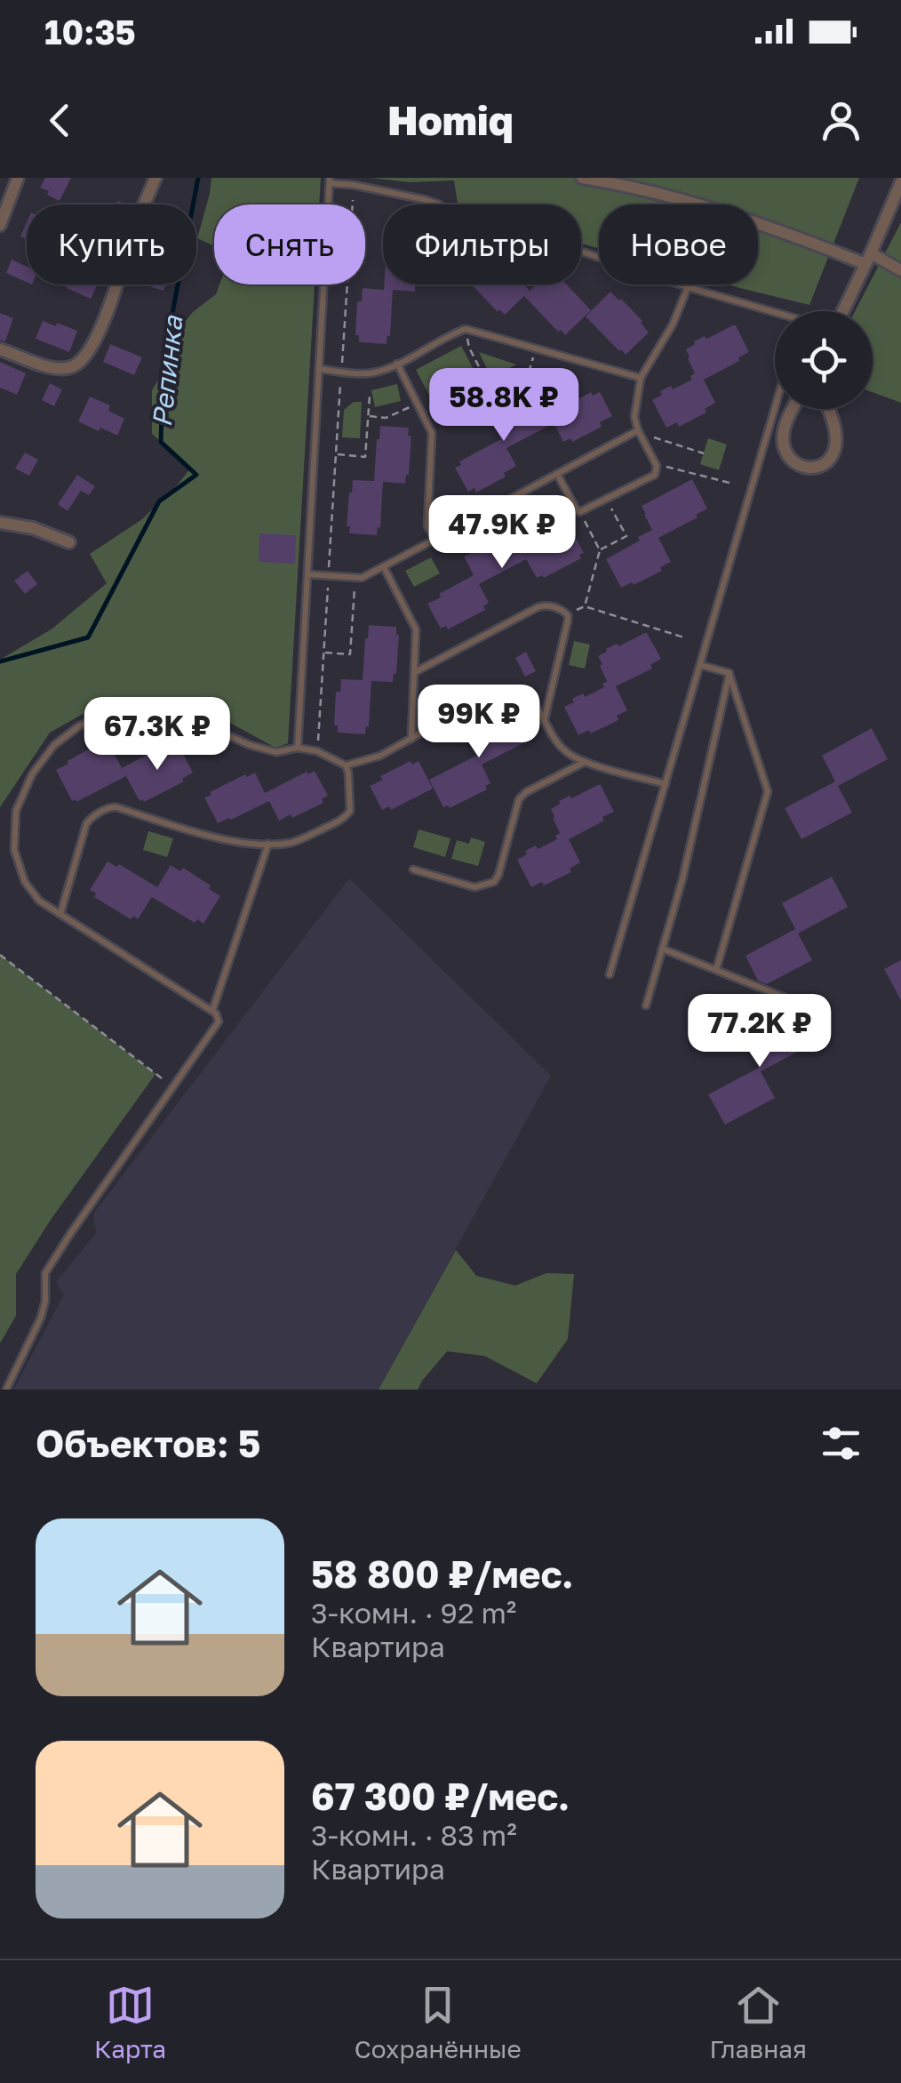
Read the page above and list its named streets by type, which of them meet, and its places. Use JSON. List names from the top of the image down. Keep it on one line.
{"water":["Репинка"],"page":{"status":"10:35","header":"Homiq","chip":["Купить","Снять","Фильтры","Новое"],"price":["58.8K ₽","47.9K ₽","99K ₽","67.3K ₽","77.2K ₽"],"heading":"Объектов: 5","list":[{"name":"58 800 ₽/мес.","note":"3-комн. · 92 m² · Квартира"},{"name":"67 300 ₽/мес.","note":"3-комн. · 83 m² · Квартира"}],"tabs":["Карта","Сохранённые","Главная"]}}
